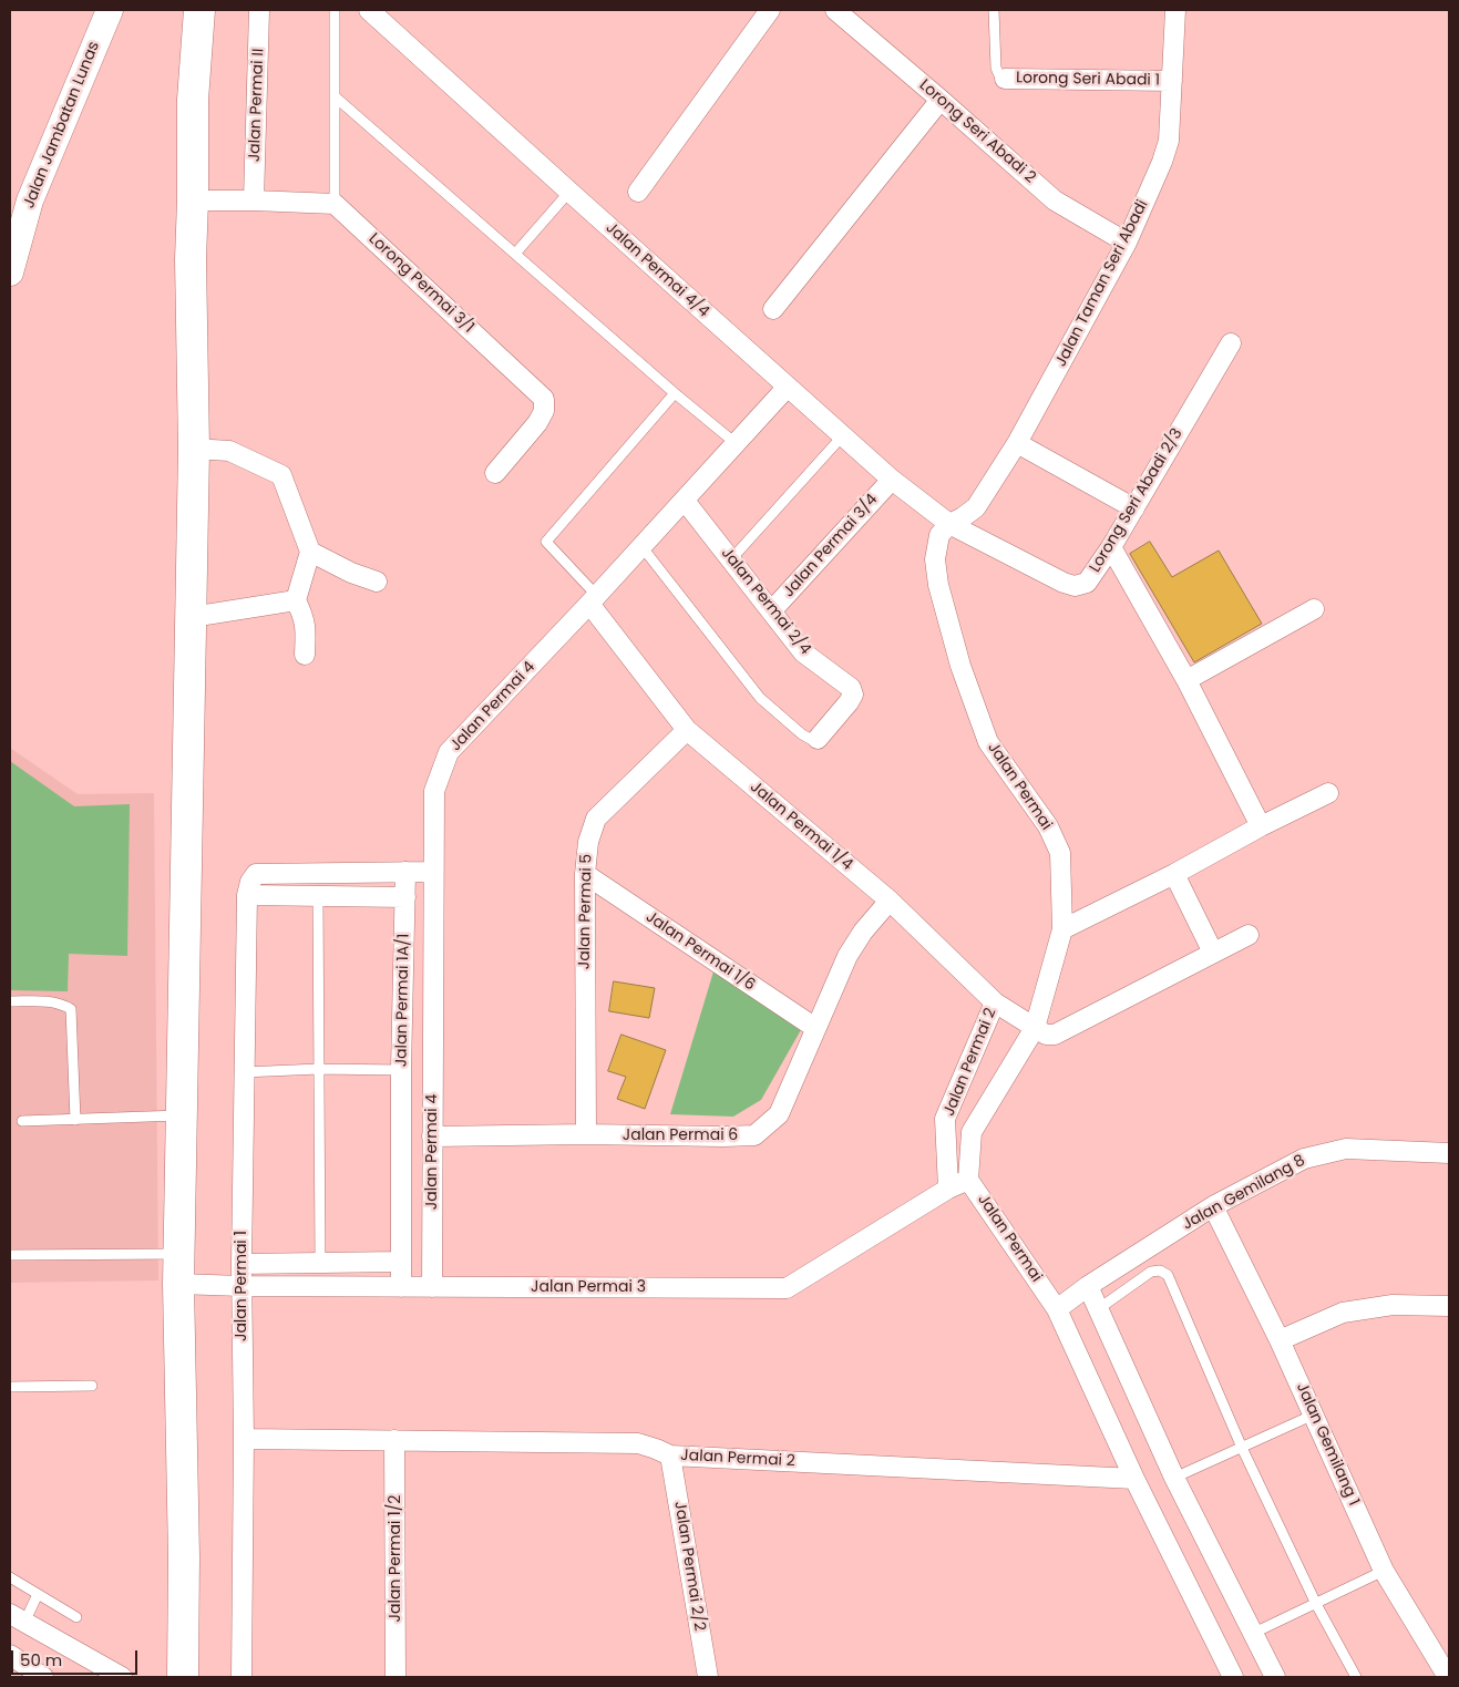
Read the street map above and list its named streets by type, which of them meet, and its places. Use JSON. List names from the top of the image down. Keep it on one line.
{"streets":{"main road":["Jalan Jambatan Lunas"],"street":["Lorong Seri Abadi 1","Jalan Permai II","Lorong Seri Abadi 2","Jalan Permai 4/4","Lorong Permai 3/1","Jalan Taman Seri Abadi","Lorong Seri Abadi 2/3","Jalan Permai 3/4","Jalan Permai 2/4","Jalan Permai 4","Jalan Permai","Jalan Permai 1/4","Jalan Permai 5","Jalan Permai 1/6","Jalan Permai 1A/1","Jalan Permai 2","Jalan Permai 6","Jalan Gemilang 8","Jalan Permai 1","Jalan Permai 3","Jalan Gemilang 1","Jalan Permai 1/2","Jalan Permai 2/2"]},"crossings":[["Lorong Seri Abadi 1","Jalan Taman Seri Abadi"],["Lorong Seri Abadi 2","Jalan Taman Seri Abadi"],["Jalan Permai 4/4","Jalan Taman Seri Abadi"],["Jalan Permai 4/4","Lorong Seri Abadi 2/3"],["Jalan Permai 4/4","Jalan Permai 3/4"],["Jalan Permai 4/4","Jalan Permai 4"],["Jalan Permai 4/4","Jalan Permai"],["Jalan Taman Seri Abadi","Lorong Seri Abadi 2/3"],["Jalan Taman Seri Abadi","Jalan Permai"],["Lorong Seri Abadi 2/3","Jalan Permai"],["Jalan Permai 3/4","Jalan Permai 2/4"],["Jalan Permai 2/4","Jalan Permai 4"],["Jalan Permai 4","Jalan Permai 1/4"],["Jalan Permai 4","Jalan Permai 6"],["Jalan Permai 4","Jalan Permai 3"],["Jalan Permai","Jalan Permai 1/4"],["Jalan Permai","Jalan Permai 2"],["Jalan Permai","Jalan Gemilang 8"],["Jalan Permai","Jalan Permai 3"],["Jalan Permai 1/4","Jalan Permai 5"],["Jalan Permai 1/4","Jalan Permai 2"],["Jalan Permai 1/4","Jalan Permai 6"],["Jalan Permai 5","Jalan Permai 1/6"],["Jalan Permai 5","Jalan Permai 6"],["Jalan Permai 1/6","Jalan Permai 6"],["Jalan Permai 1A/1","Jalan Permai 3"],["Jalan Permai 2","Jalan Permai 1"],["Jalan Permai 2","Jalan Permai 3"],["Jalan Permai 2","Jalan Permai 1/2"],["Jalan Permai 2","Jalan Permai 2/2"],["Jalan Gemilang 8","Jalan Gemilang 1"],["Jalan Permai 1","Jalan Permai 3"]],"scale_bar":"50 m"}
